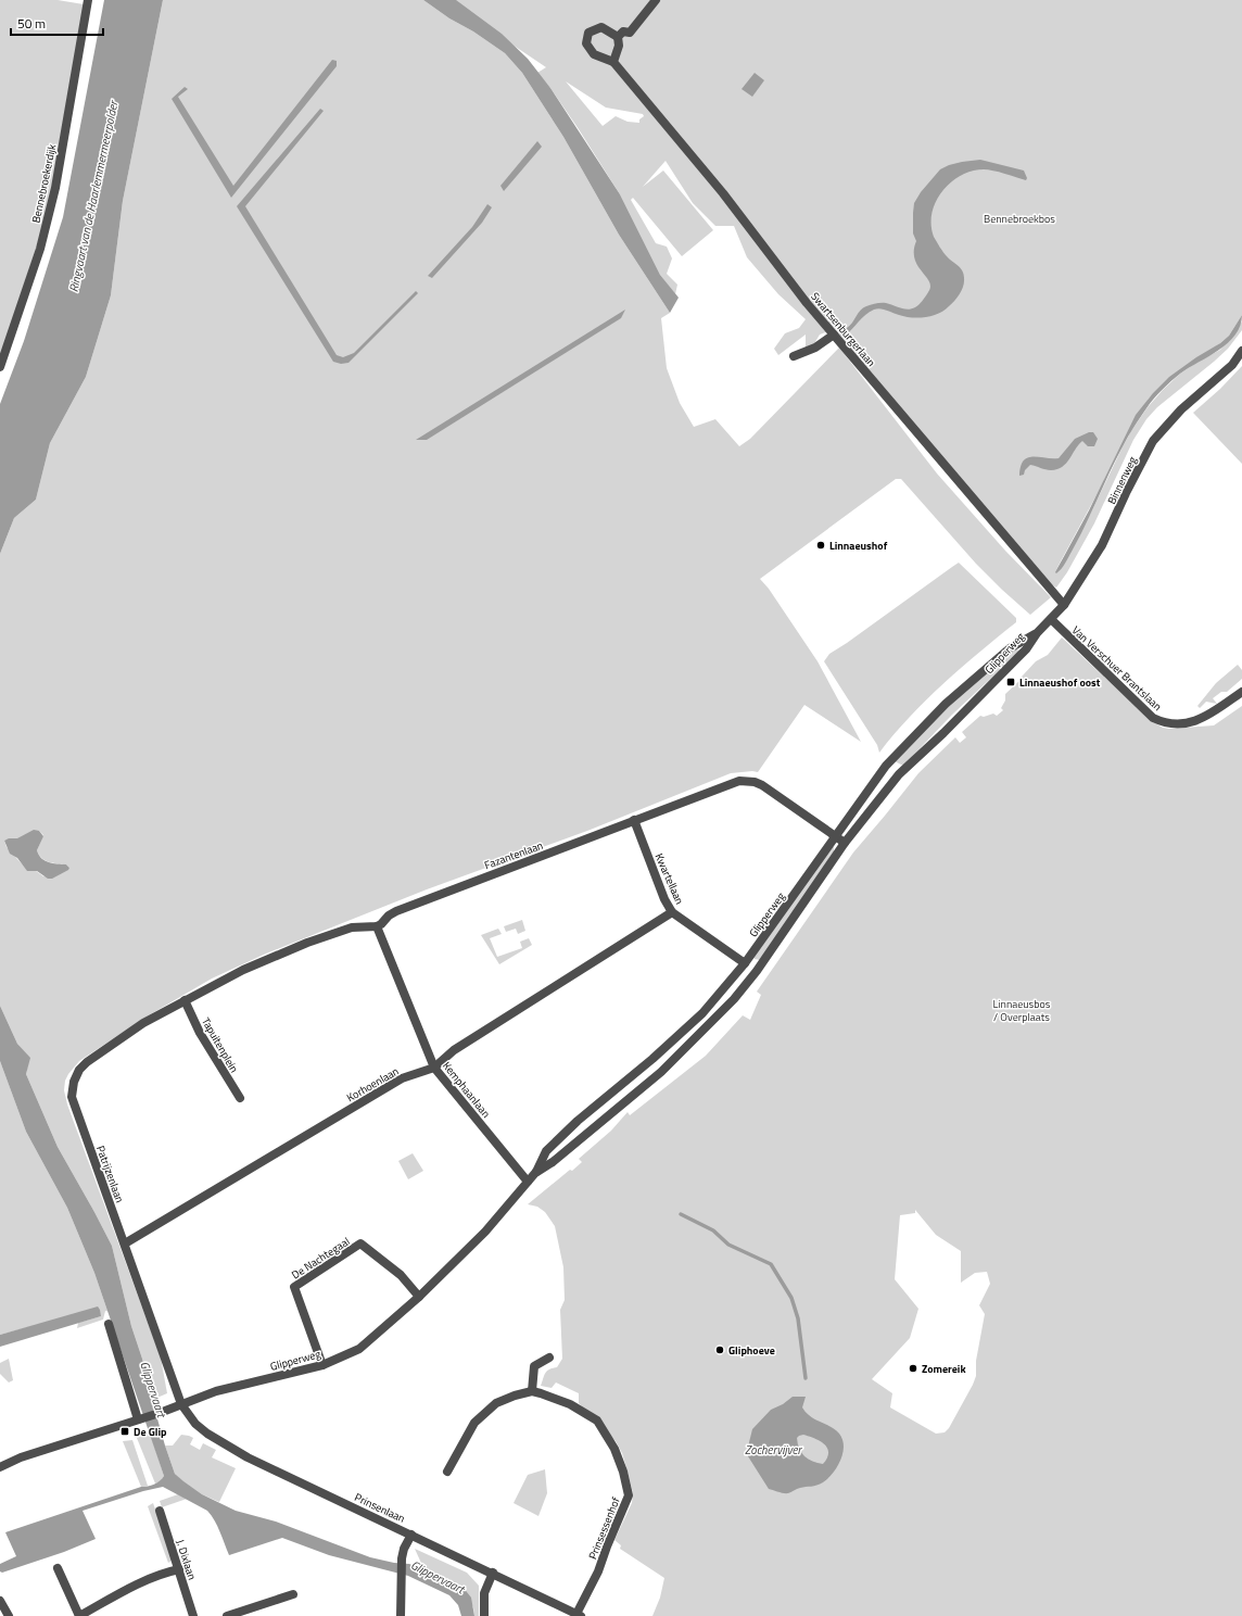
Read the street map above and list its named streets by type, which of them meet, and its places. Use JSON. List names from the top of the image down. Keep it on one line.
{"streets":{"street":["Bennebroekerdijk","Swartsenburgerlaan","Binnenweg","Glipperweg","Van Verschuer Brantslaan","Fazantenlaan","Kwartellaan","Tapuitenplein","Korhoenlaan","Kemphaanlaan","Patrijzenlaan","De Nachtegaal","Prinsenlaan","Prinsessenhof","J. Dixlaan"]},"crossings":[["Swartsenburgerlaan","Binnenweg"],["Binnenweg","Glipperweg"],["Binnenweg","Van Verschuer Brantslaan"],["Glipperweg","Fazantenlaan"],["Glipperweg","Kwartellaan"],["Glipperweg","Kemphaanlaan"],["Glipperweg","Patrijzenlaan"],["Glipperweg","De Nachtegaal"],["Glipperweg","Prinsenlaan"],["Fazantenlaan","Kwartellaan"],["Fazantenlaan","Kemphaanlaan"],["Kwartellaan","Korhoenlaan"],["Tapuitenplein","Patrijzenlaan"],["Korhoenlaan","Kemphaanlaan"],["Korhoenlaan","Patrijzenlaan"],["Patrijzenlaan","Prinsenlaan"],["Prinsenlaan","Prinsessenhof"]],"water":["Ringvaart van de Haarlemmermeerpolder","Glippervaart","Zochervijver"],"parks":["Bennebroekbos","Linnaeusbos / Overplaats"],"places":{"other":["Linnaeushof","Gliphoeve","Zomereik"],"transit":["Linnaeushof oost","De Glip"]},"scale_bar":"50 m"}
